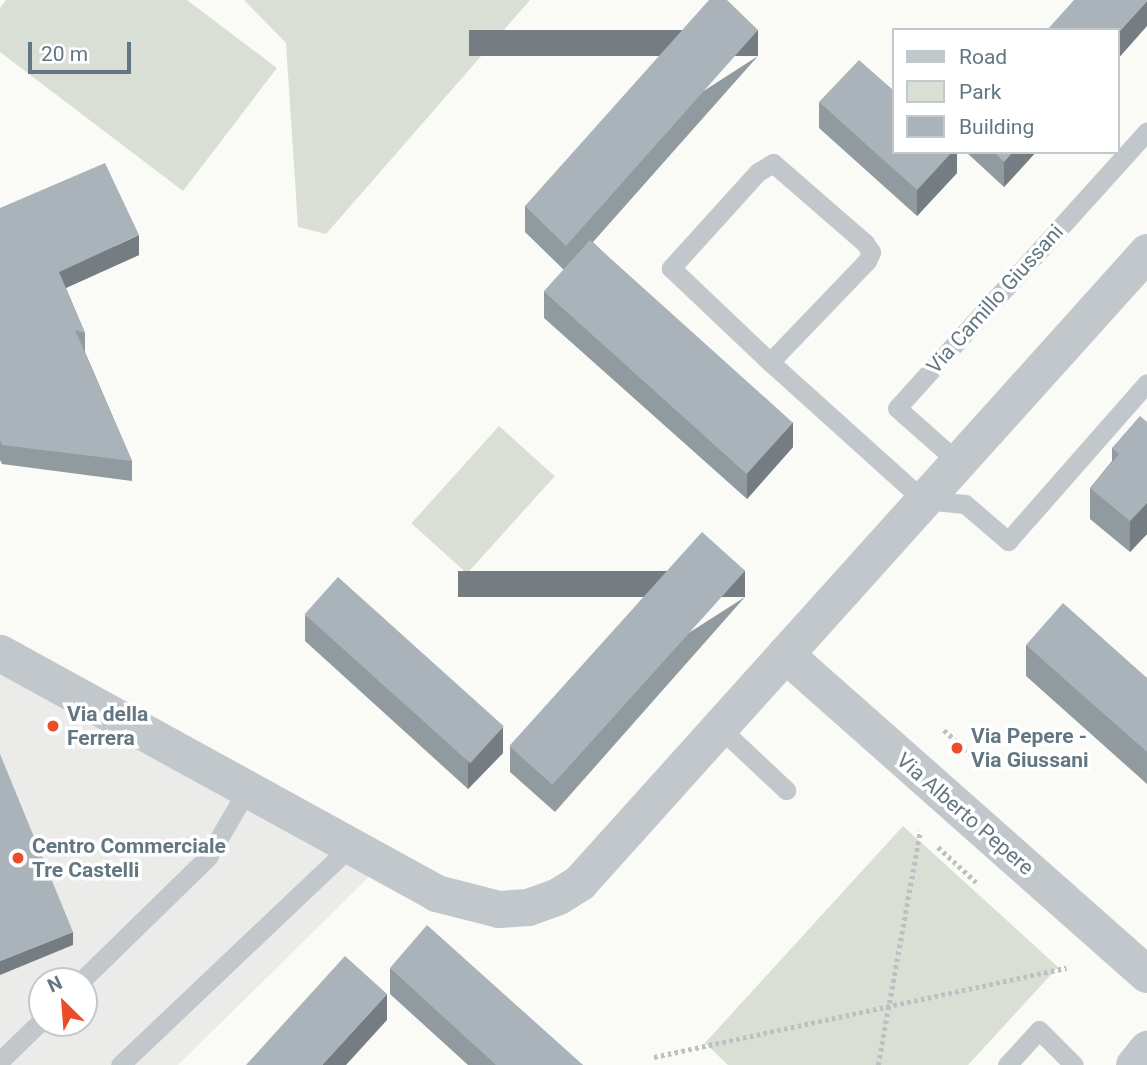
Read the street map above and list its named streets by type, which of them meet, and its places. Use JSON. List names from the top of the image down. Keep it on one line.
{"streets":{"street":["Via Alberto Pepere"],"lane":["Via Camillo Giussani"]},"places":["Via della Ferrera","Via Pepere - Via Giussani","Centro Commerciale Tre Castelli"],"legend":["Road","Park","Building"],"scale_bar":"20 m","north":"top left"}
